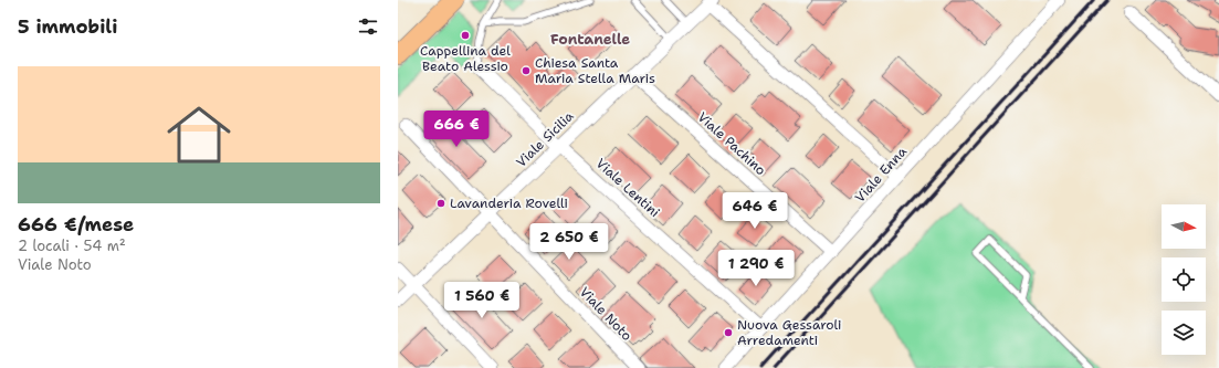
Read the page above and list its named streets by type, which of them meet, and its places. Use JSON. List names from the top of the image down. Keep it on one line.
{"streets":{"street":["Viale Sicilia","Viale Pachino","Viale Enna","Viale Lentini","Viale Noto"]},"crossings":[["Viale Sicilia","Viale Pachino"],["Viale Sicilia","Viale Lentini"],["Viale Sicilia","Viale Noto"],["Viale Pachino","Viale Enna"],["Viale Enna","Viale Lentini"]],"districts":["Fontanelle"],"places":["Cappellina del Beato Alessio","Chiesa Santa Maria Stella Maris","Lavanderia Rovelli","Nuova Gessaroli Arredamenti"],"north":"right","page":{"heading":"5 immobili","list":[{"name":"666 €/mese","note":"2 locali · 54 m² · Viale Noto"}],"price":["666 €","646 €","2 650 €","1 290 €","1 560 €"]}}
